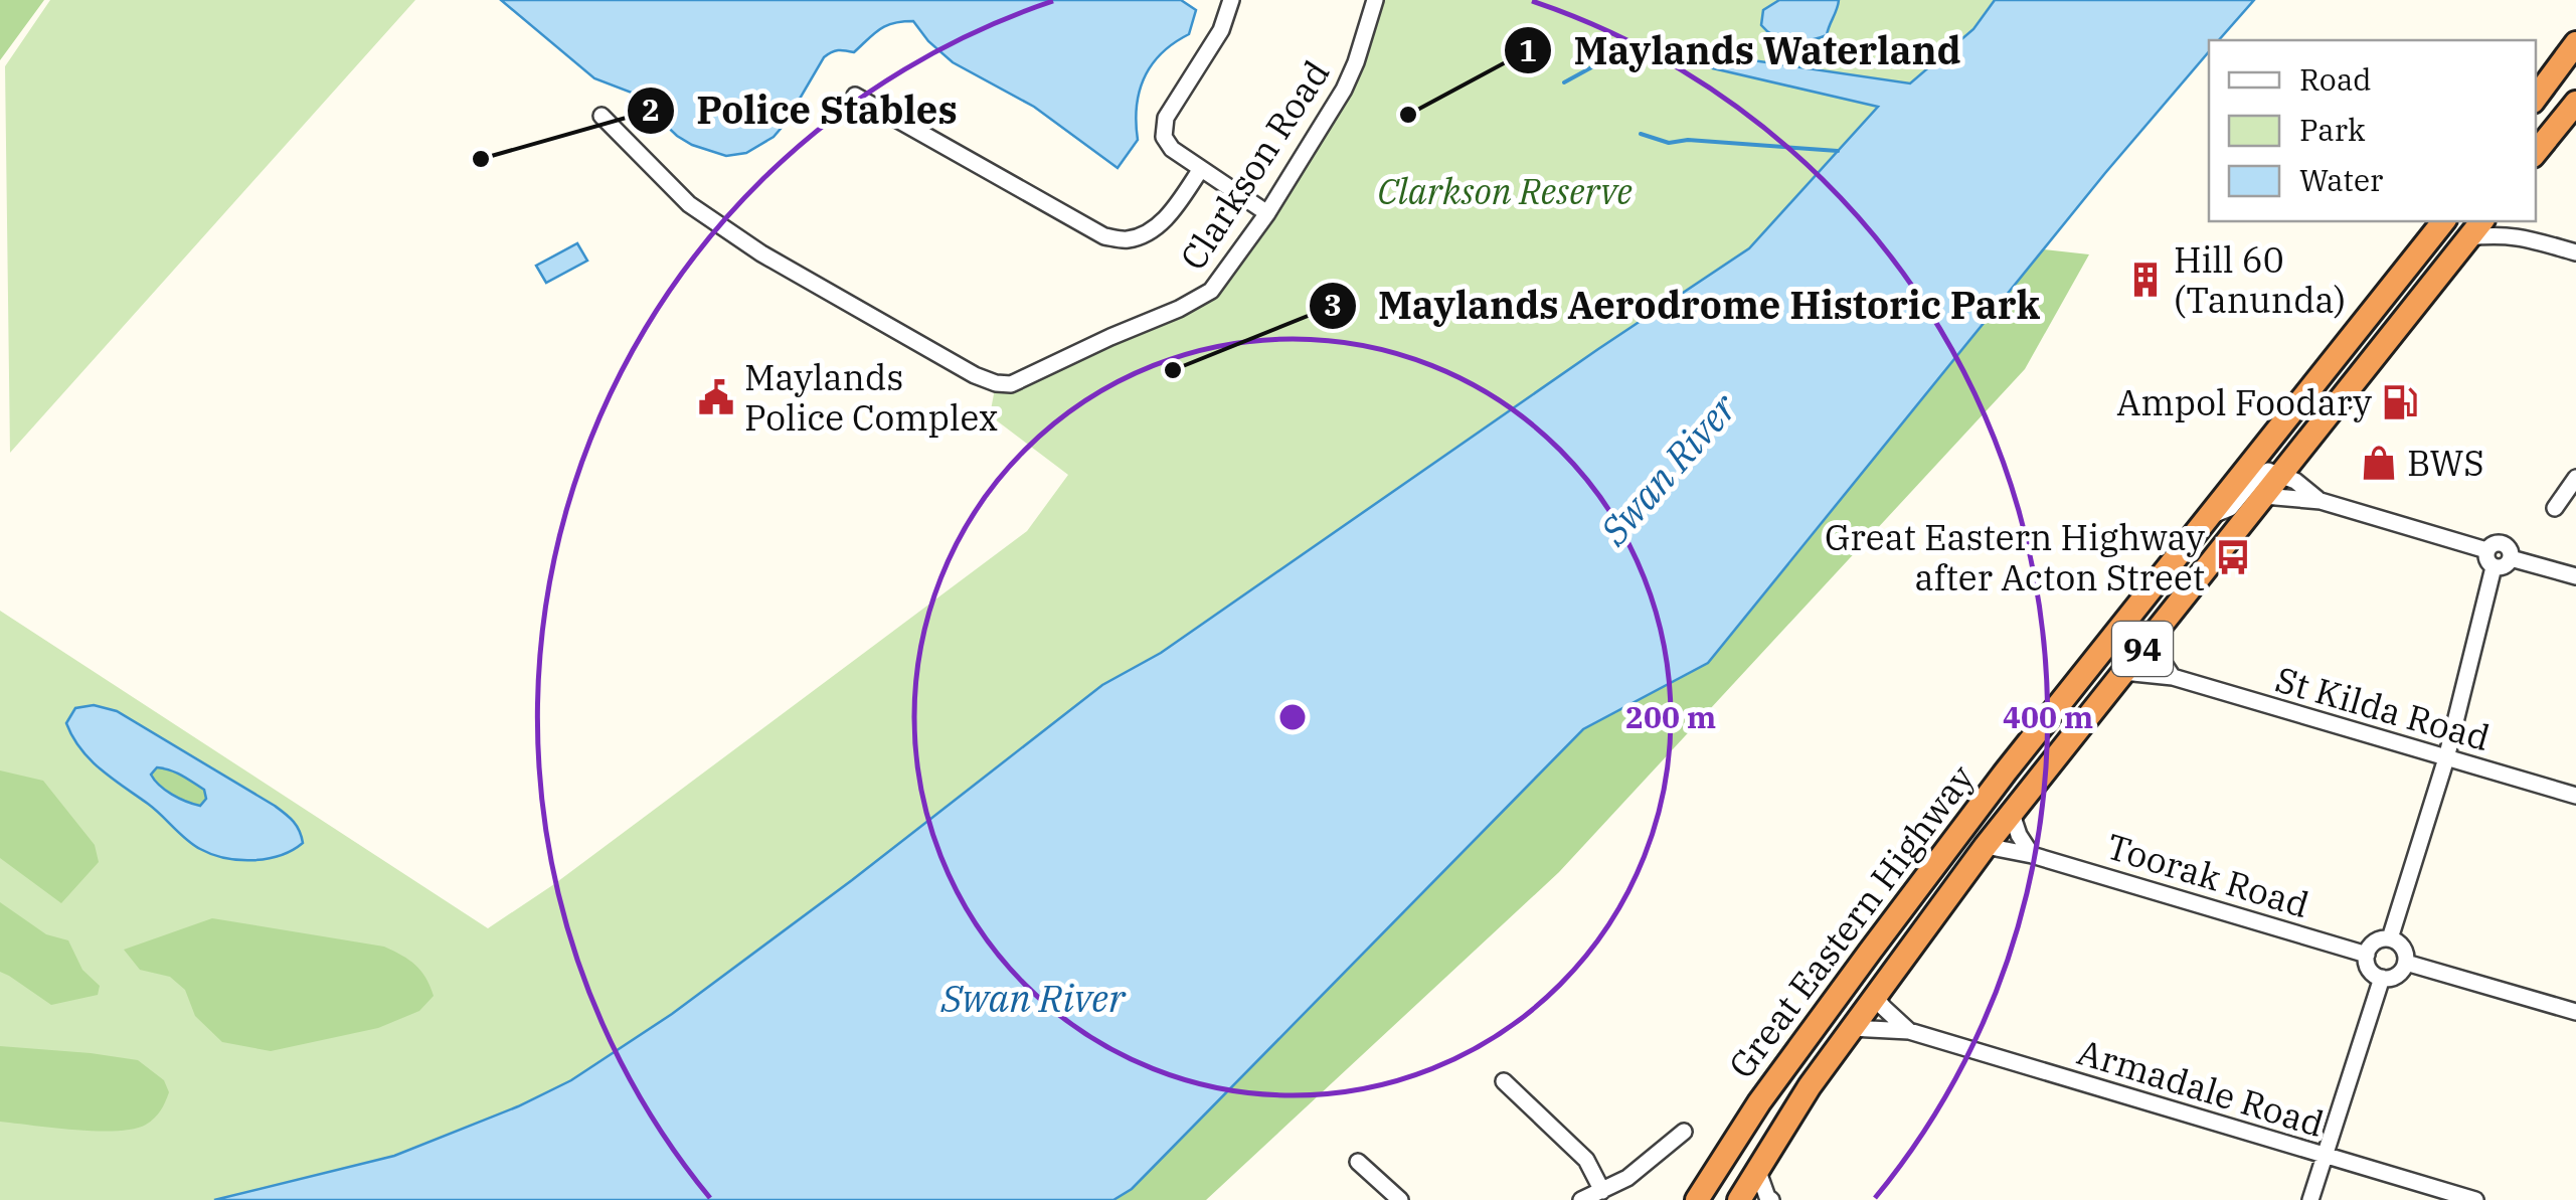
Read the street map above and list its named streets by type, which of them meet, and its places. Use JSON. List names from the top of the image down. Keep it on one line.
{"streets":{"highway":["94","Great Eastern Highway"],"street":["Clarkson Road","St Kilda Road","Toorak Road","Armadale Road"]},"crossings":[["St Kilda Road","Great Eastern Highway"],["Toorak Road","Great Eastern Highway"],["Great Eastern Highway","Armadale Road"]],"water":["Swan River"],"parks":["Clarkson Reserve"],"places":{"other":["Maylands Waterland","Police Stables","Maylands Aerodrome Historic Park"],"building":["Hill 60 (Tanunda)"],"public building":["Maylands Police Complex"],"fuel station":["Ampol Foodary"],"shop":["BWS"],"bus stop":["Great Eastern Highway after Acton Street"]},"legend":["Road","Park","Water"],"rings":["200 m","400 m"]}
